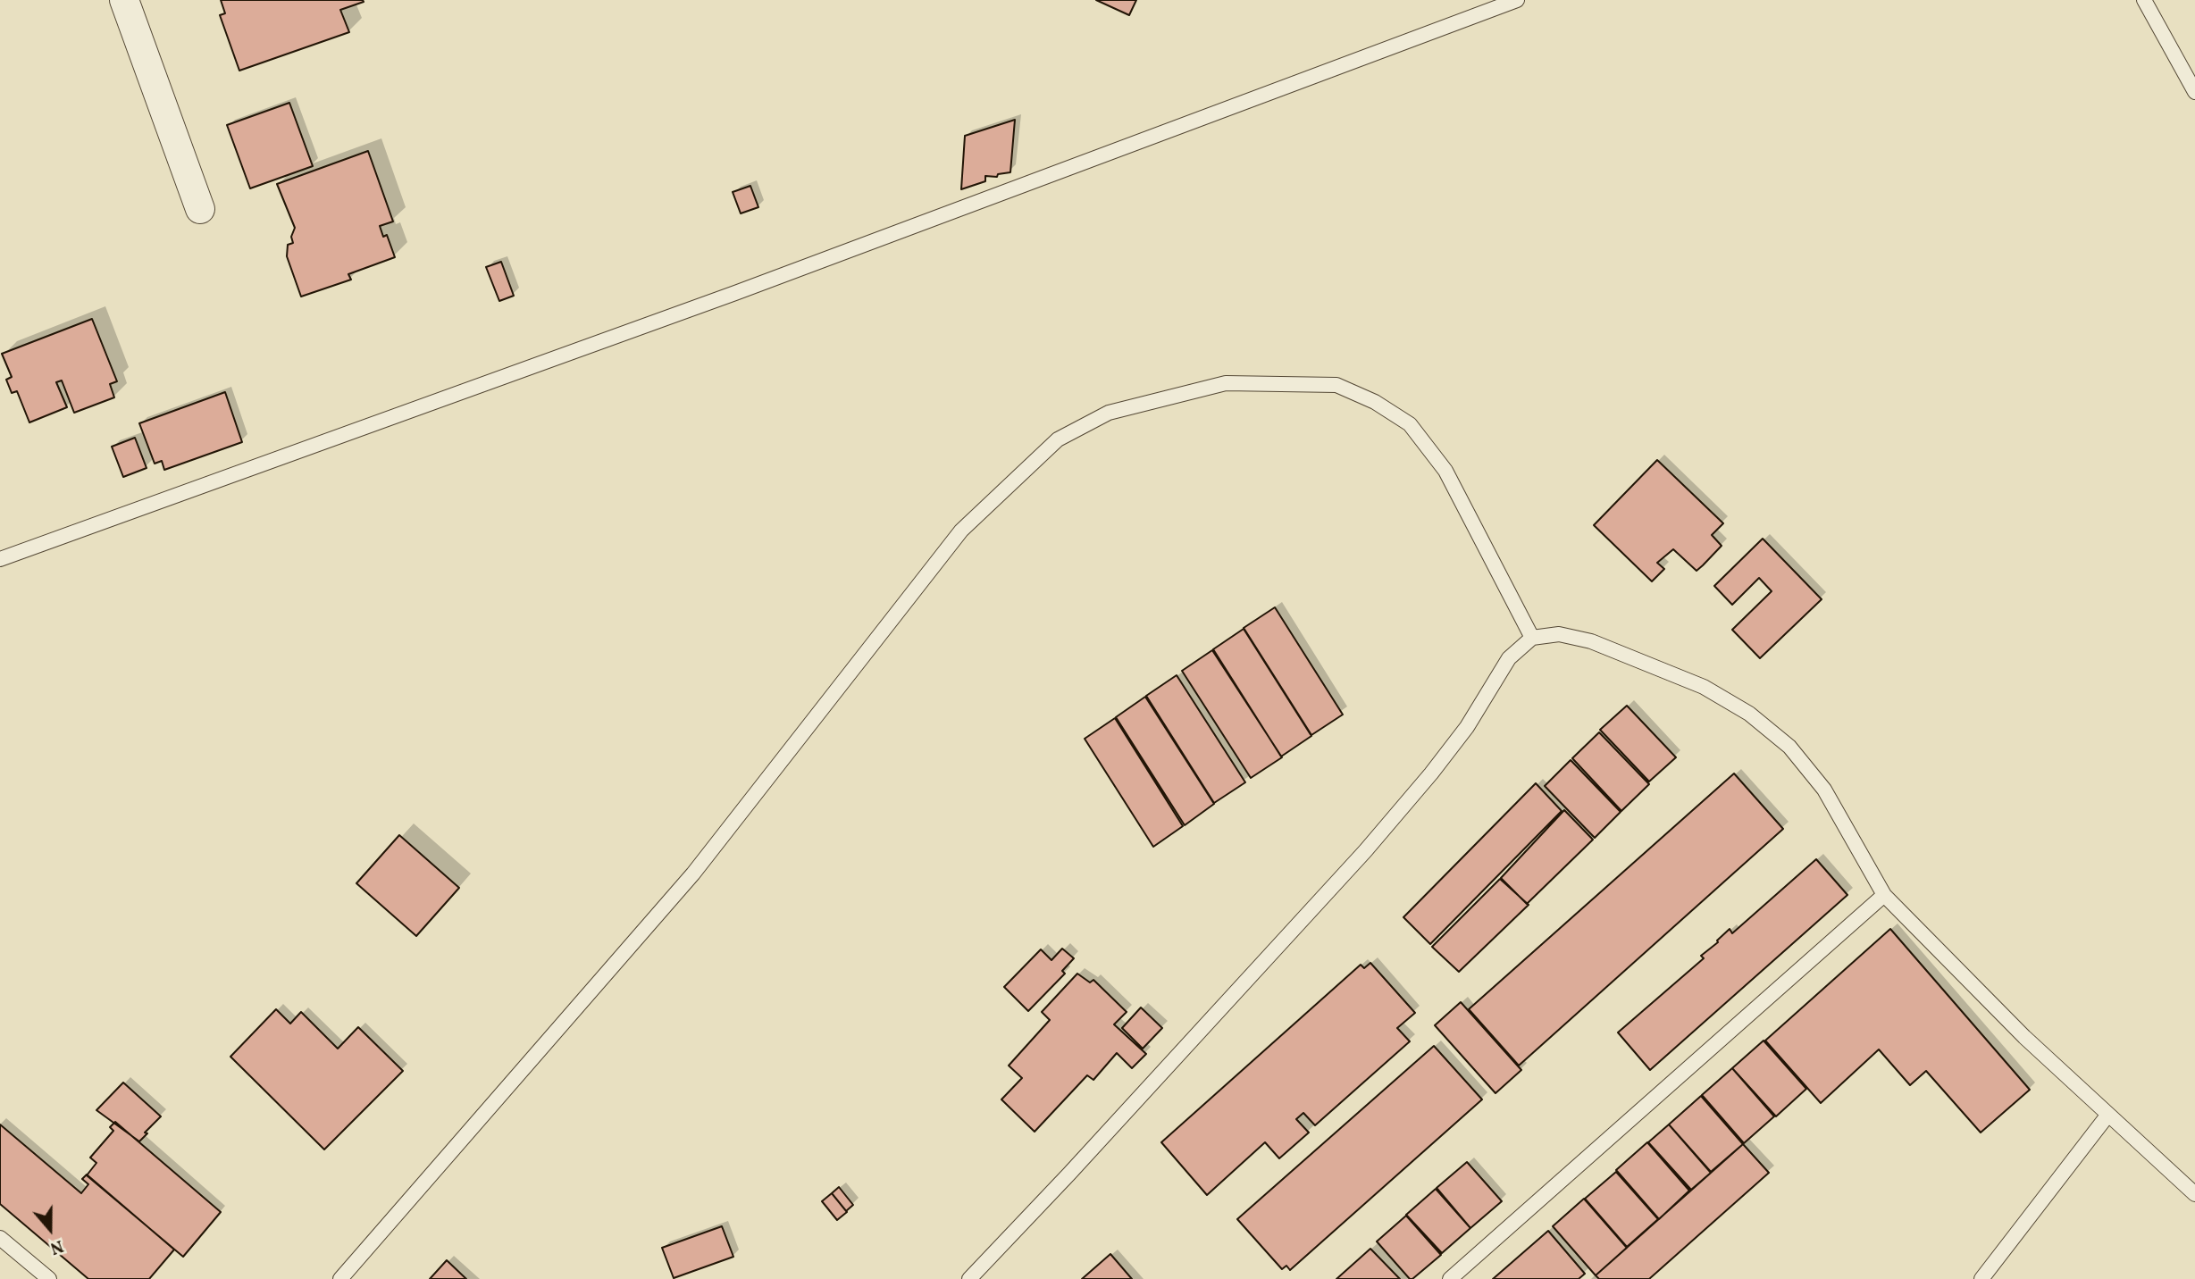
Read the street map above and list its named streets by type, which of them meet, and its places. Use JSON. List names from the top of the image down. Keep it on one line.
{"north":"bottom"}
